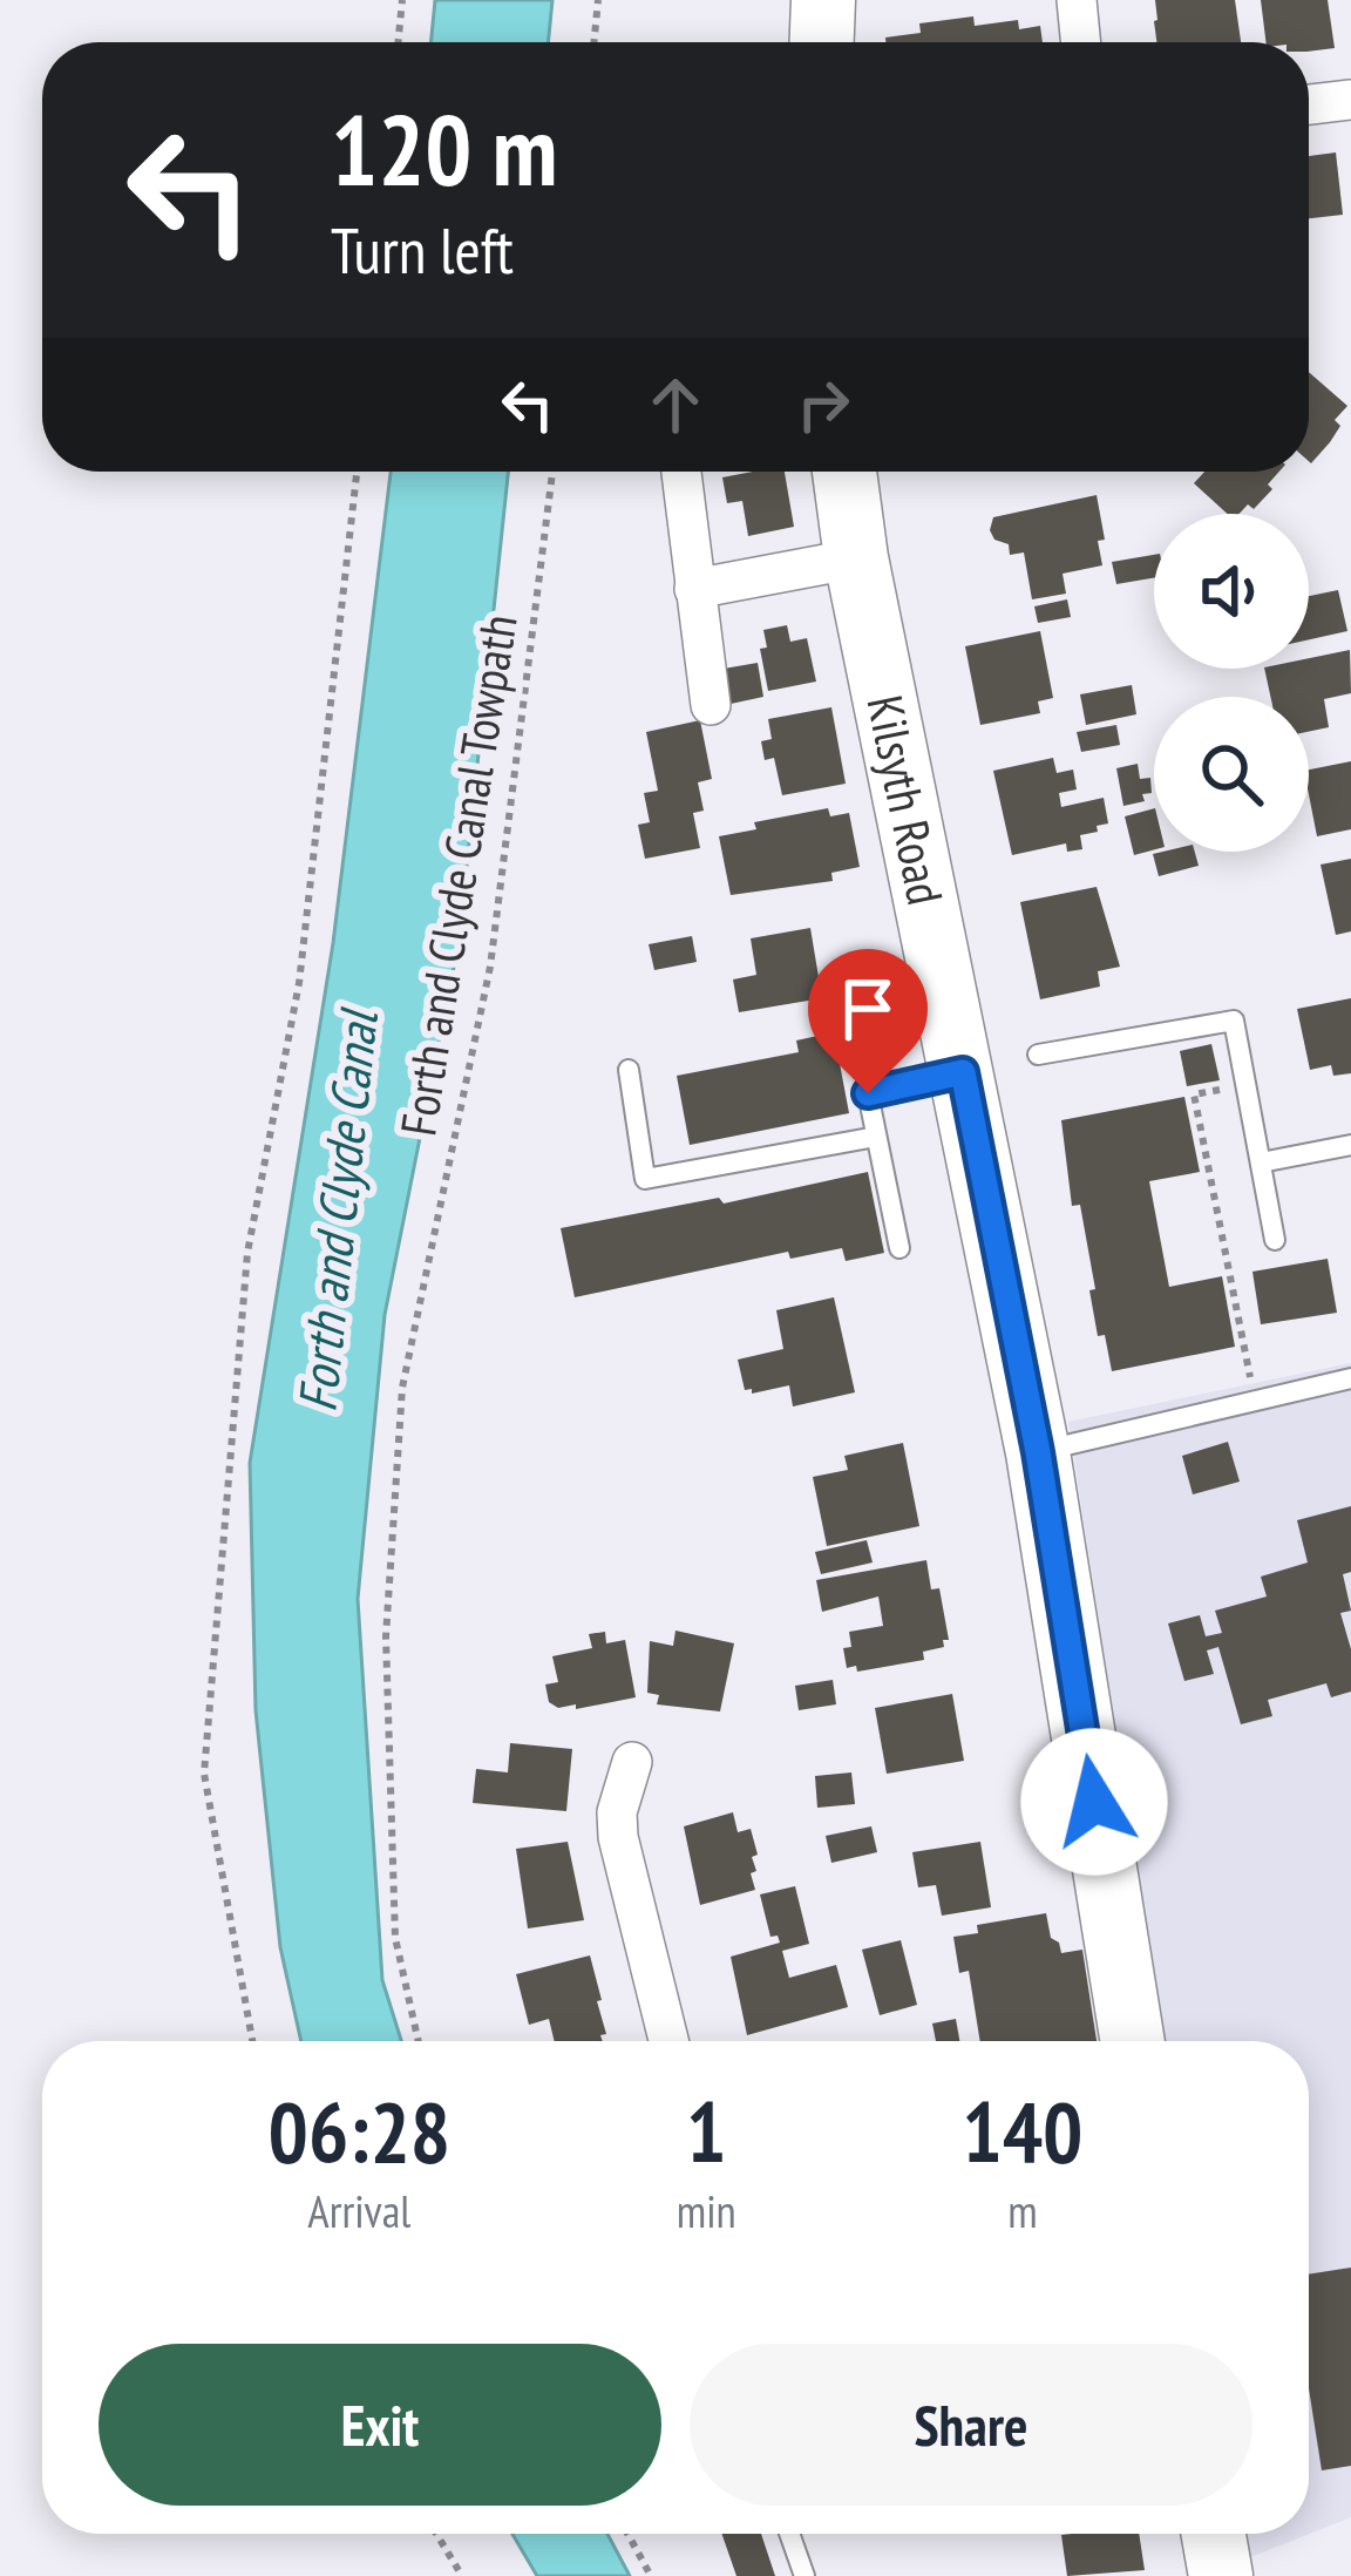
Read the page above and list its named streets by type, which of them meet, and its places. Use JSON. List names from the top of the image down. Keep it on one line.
{"streets":{"main road":["Kilsyth Road"],"path":["Forth and Clyde Canal Towpath"]},"water":["Forth and Clyde Canal"],"page":{"turn":["120 m","Turn left"],"eta":["06:28","Arrival","1","min","140","m"],"buttons":["Exit","Share"]}}
